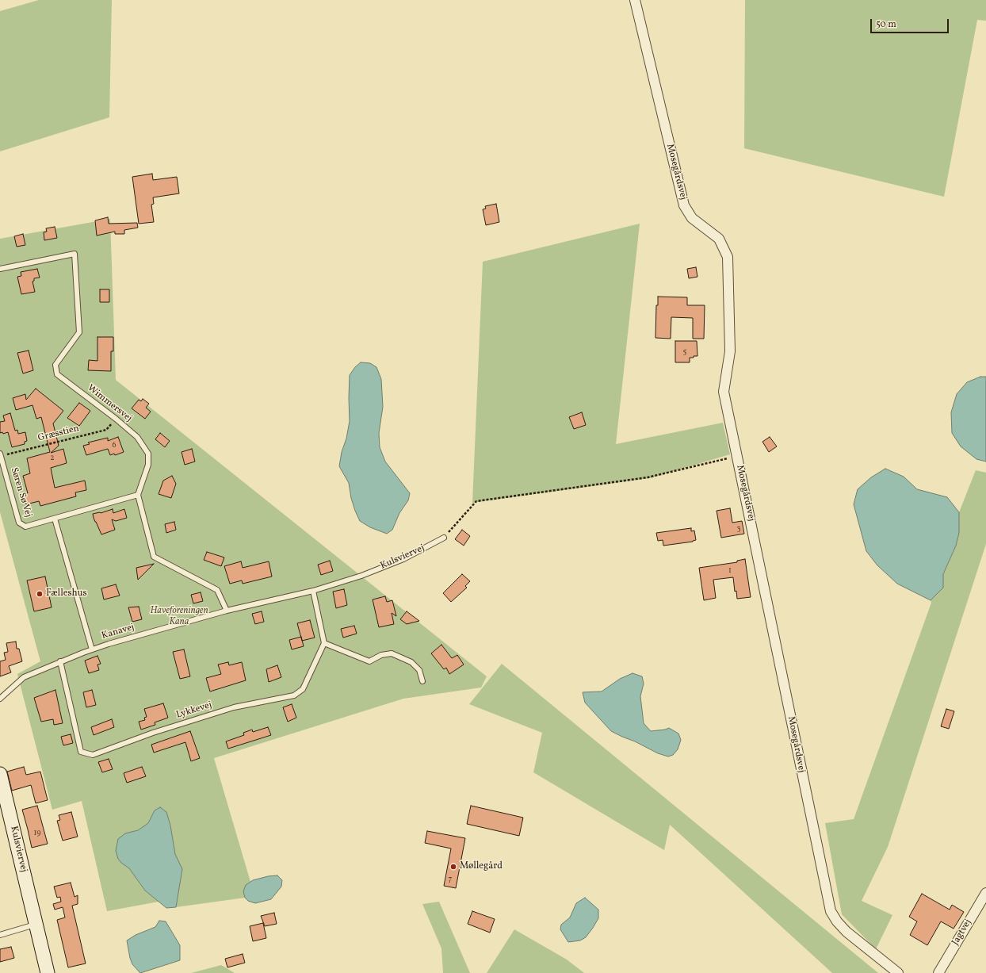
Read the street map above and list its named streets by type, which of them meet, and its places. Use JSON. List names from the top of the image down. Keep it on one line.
{"streets":{"street":["Mosegårdsvej","Kulsviervej","Jagtvej"],"lane":["Wimmersvej","Søren Sø Vej","Kanavej","Lykkevej"],"path":["Græsstien"]},"crossings":[["Wimmersvej","Græsstien"],["Wimmersvej","Søren Sø Vej"],["Græsstien","Søren Sø Vej"],["Kulsviervej","Kanavej"],["Kanavej","Lykkevej"]],"parks":["Haveforeningen Kana"],"places":["Fælleshus","Møllegård"],"house_numbers":["5","6","2","3","1","19","7"],"scale_bar":"50 m"}
